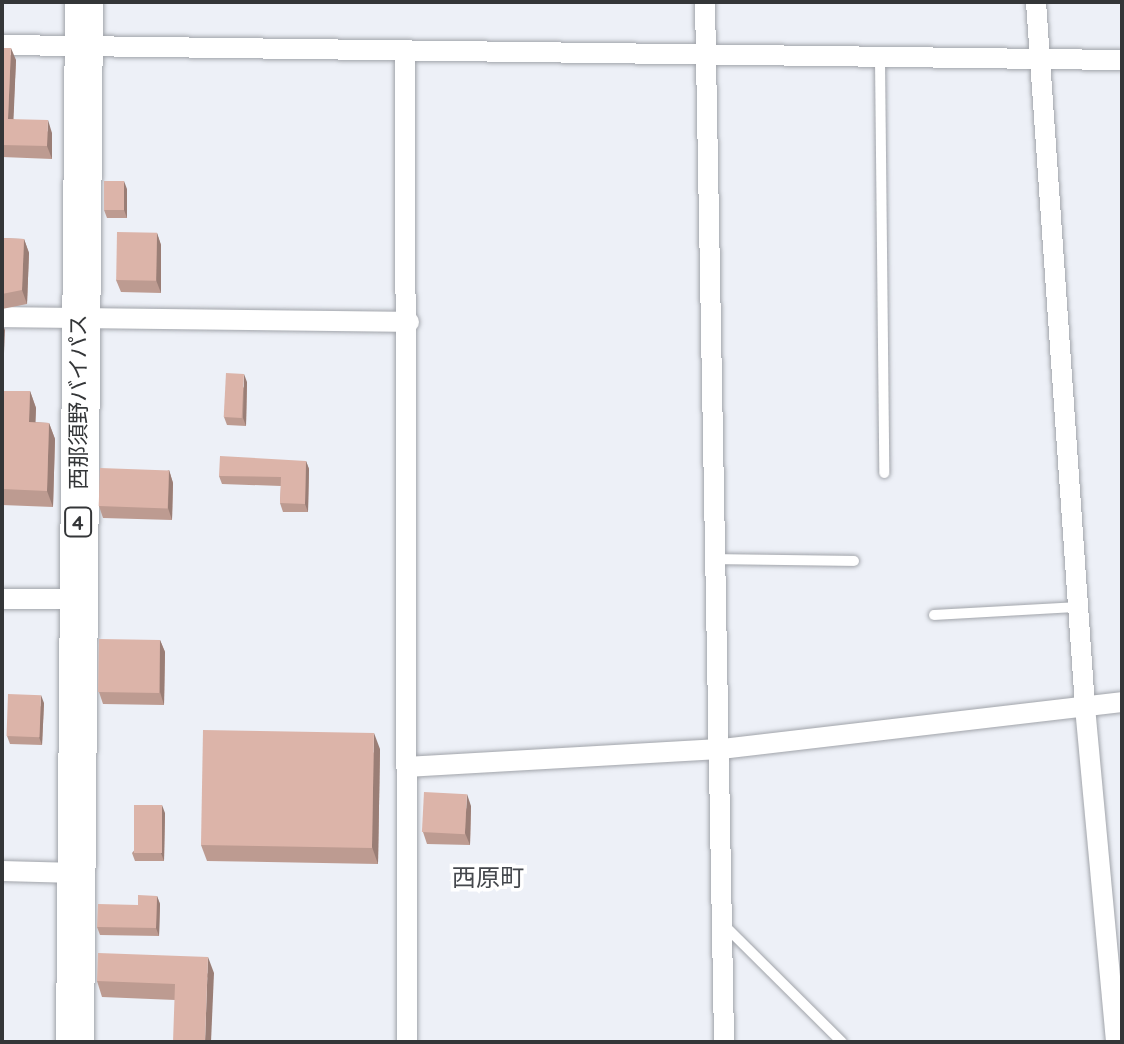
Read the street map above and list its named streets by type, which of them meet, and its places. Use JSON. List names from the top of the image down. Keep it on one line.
{"streets":{"highway":["西那須野バイパス","4"]},"districts":["西原町"]}
